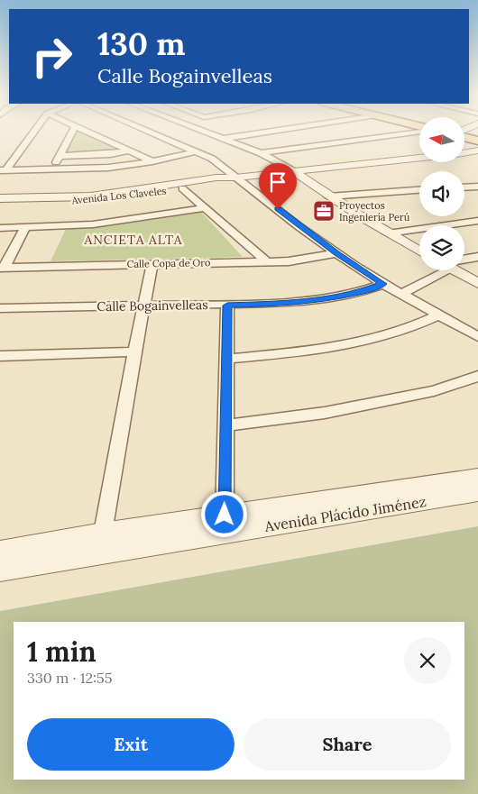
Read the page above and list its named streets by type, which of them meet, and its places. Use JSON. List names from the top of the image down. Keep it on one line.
{"streets":{"street":["Avenida Los Claveles","Calle Copa de Oro","Calle Bogainvelleas","Avenida Plácido Jiménez"]},"districts":["ANCIETA ALTA"],"places":{"office":["Proyectos Ingeniería Perú"]},"north":"left","page":{"turn":["130 m","Calle Bogainvelleas"],"heading":["1 min","330 m · 12:55"],"buttons":["Exit","Share"]}}
